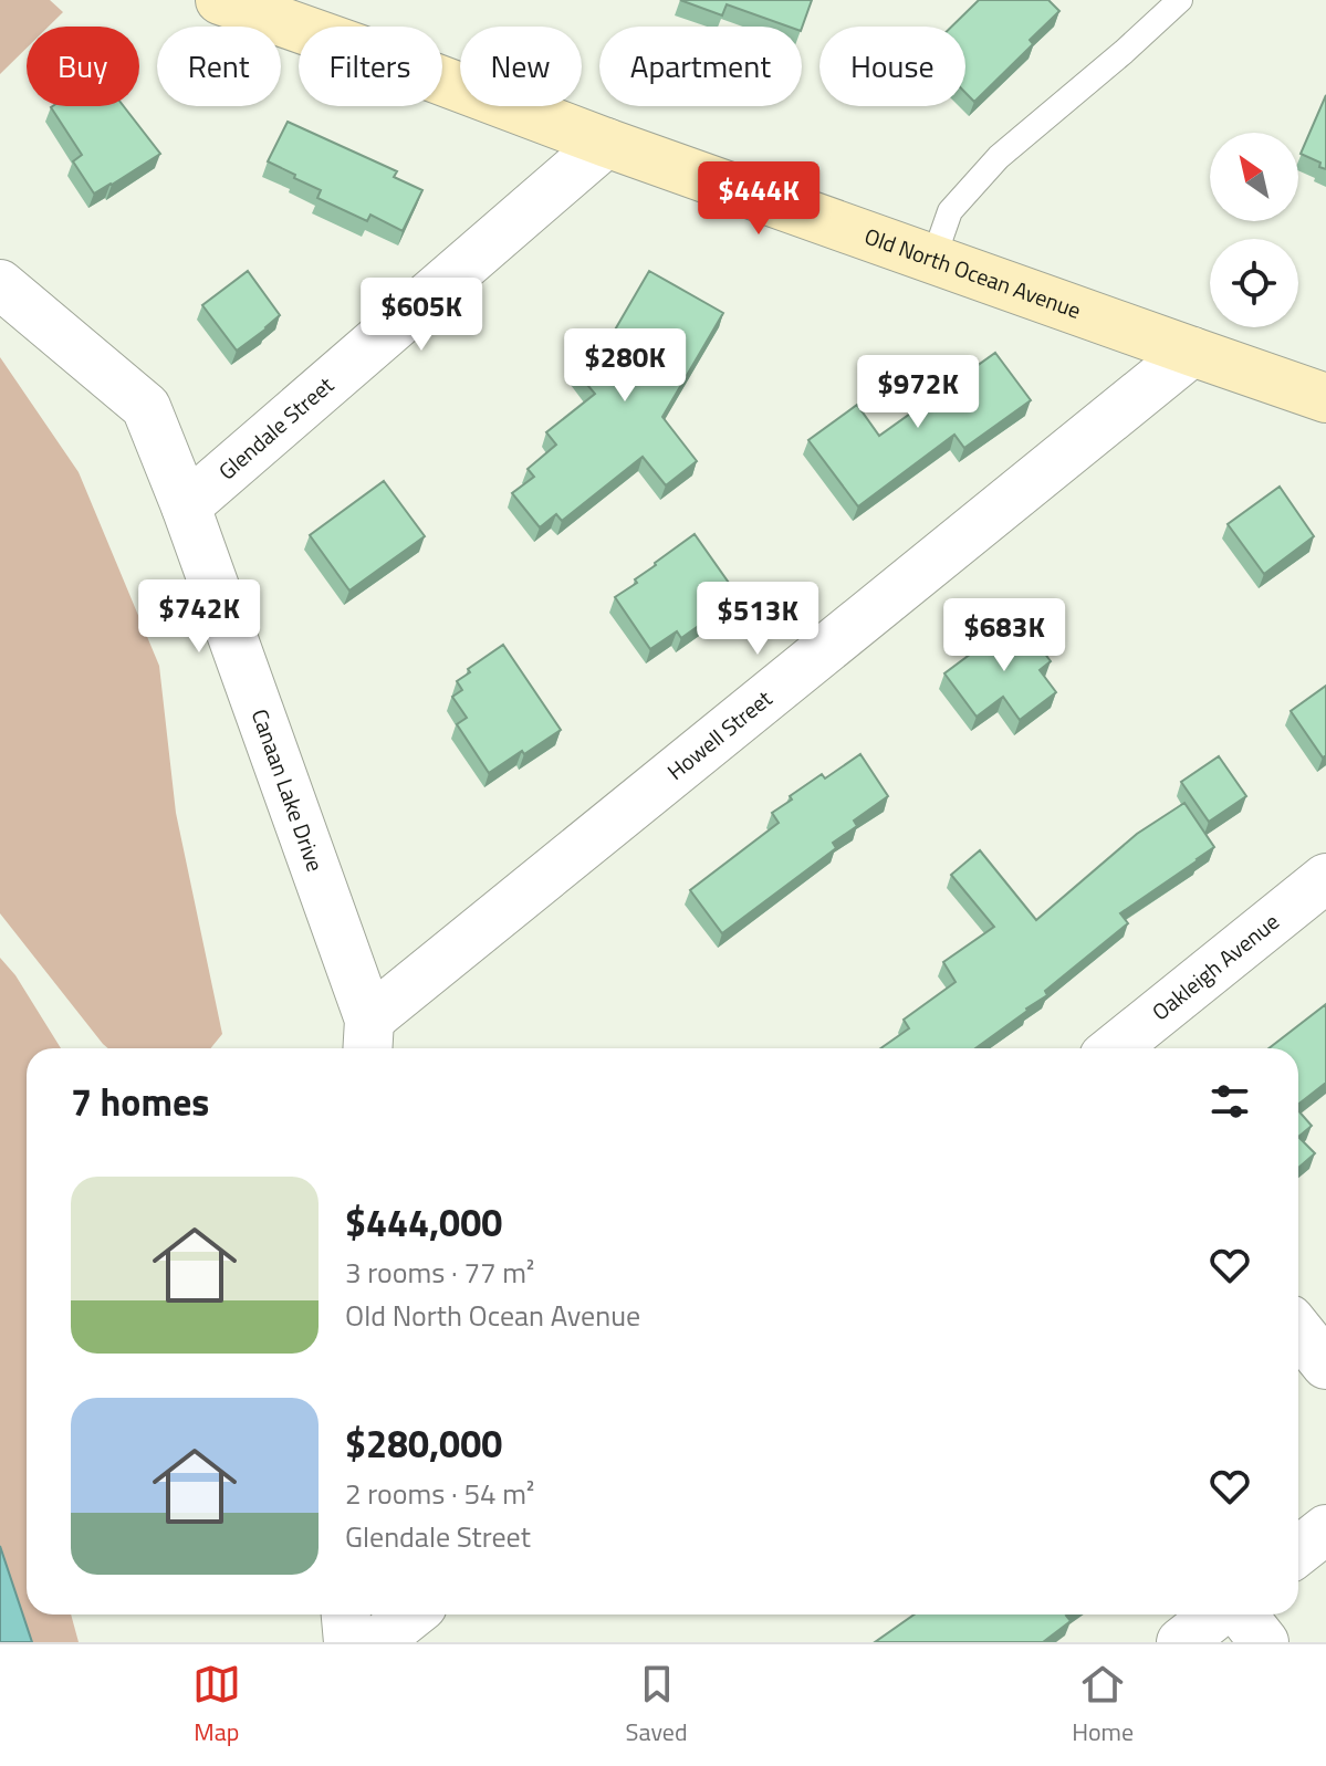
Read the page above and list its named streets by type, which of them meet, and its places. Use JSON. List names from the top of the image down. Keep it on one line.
{"streets":{"street":["Old North Ocean Avenue","Glendale Street","Howell Street","Canaan Lake Drive","Oakleigh Avenue"]},"crossings":[["Old North Ocean Avenue","Glendale Street"],["Old North Ocean Avenue","Howell Street"],["Glendale Street","Canaan Lake Drive"],["Howell Street","Canaan Lake Drive"]],"north":"top left","page":{"chip":["Buy","Rent","Filters","New","Apartment","House"],"price":["$444K","$605K","$280K","$972K","$742K","$513K","$683K"],"heading":"7 homes","list":[{"name":"$444,000","note":"3 rooms · 77 m² · Old North Ocean Avenue"},{"name":"$280,000","note":"2 rooms · 54 m² · Glendale Street"}],"tabs":["Map","Saved","Home"]}}
